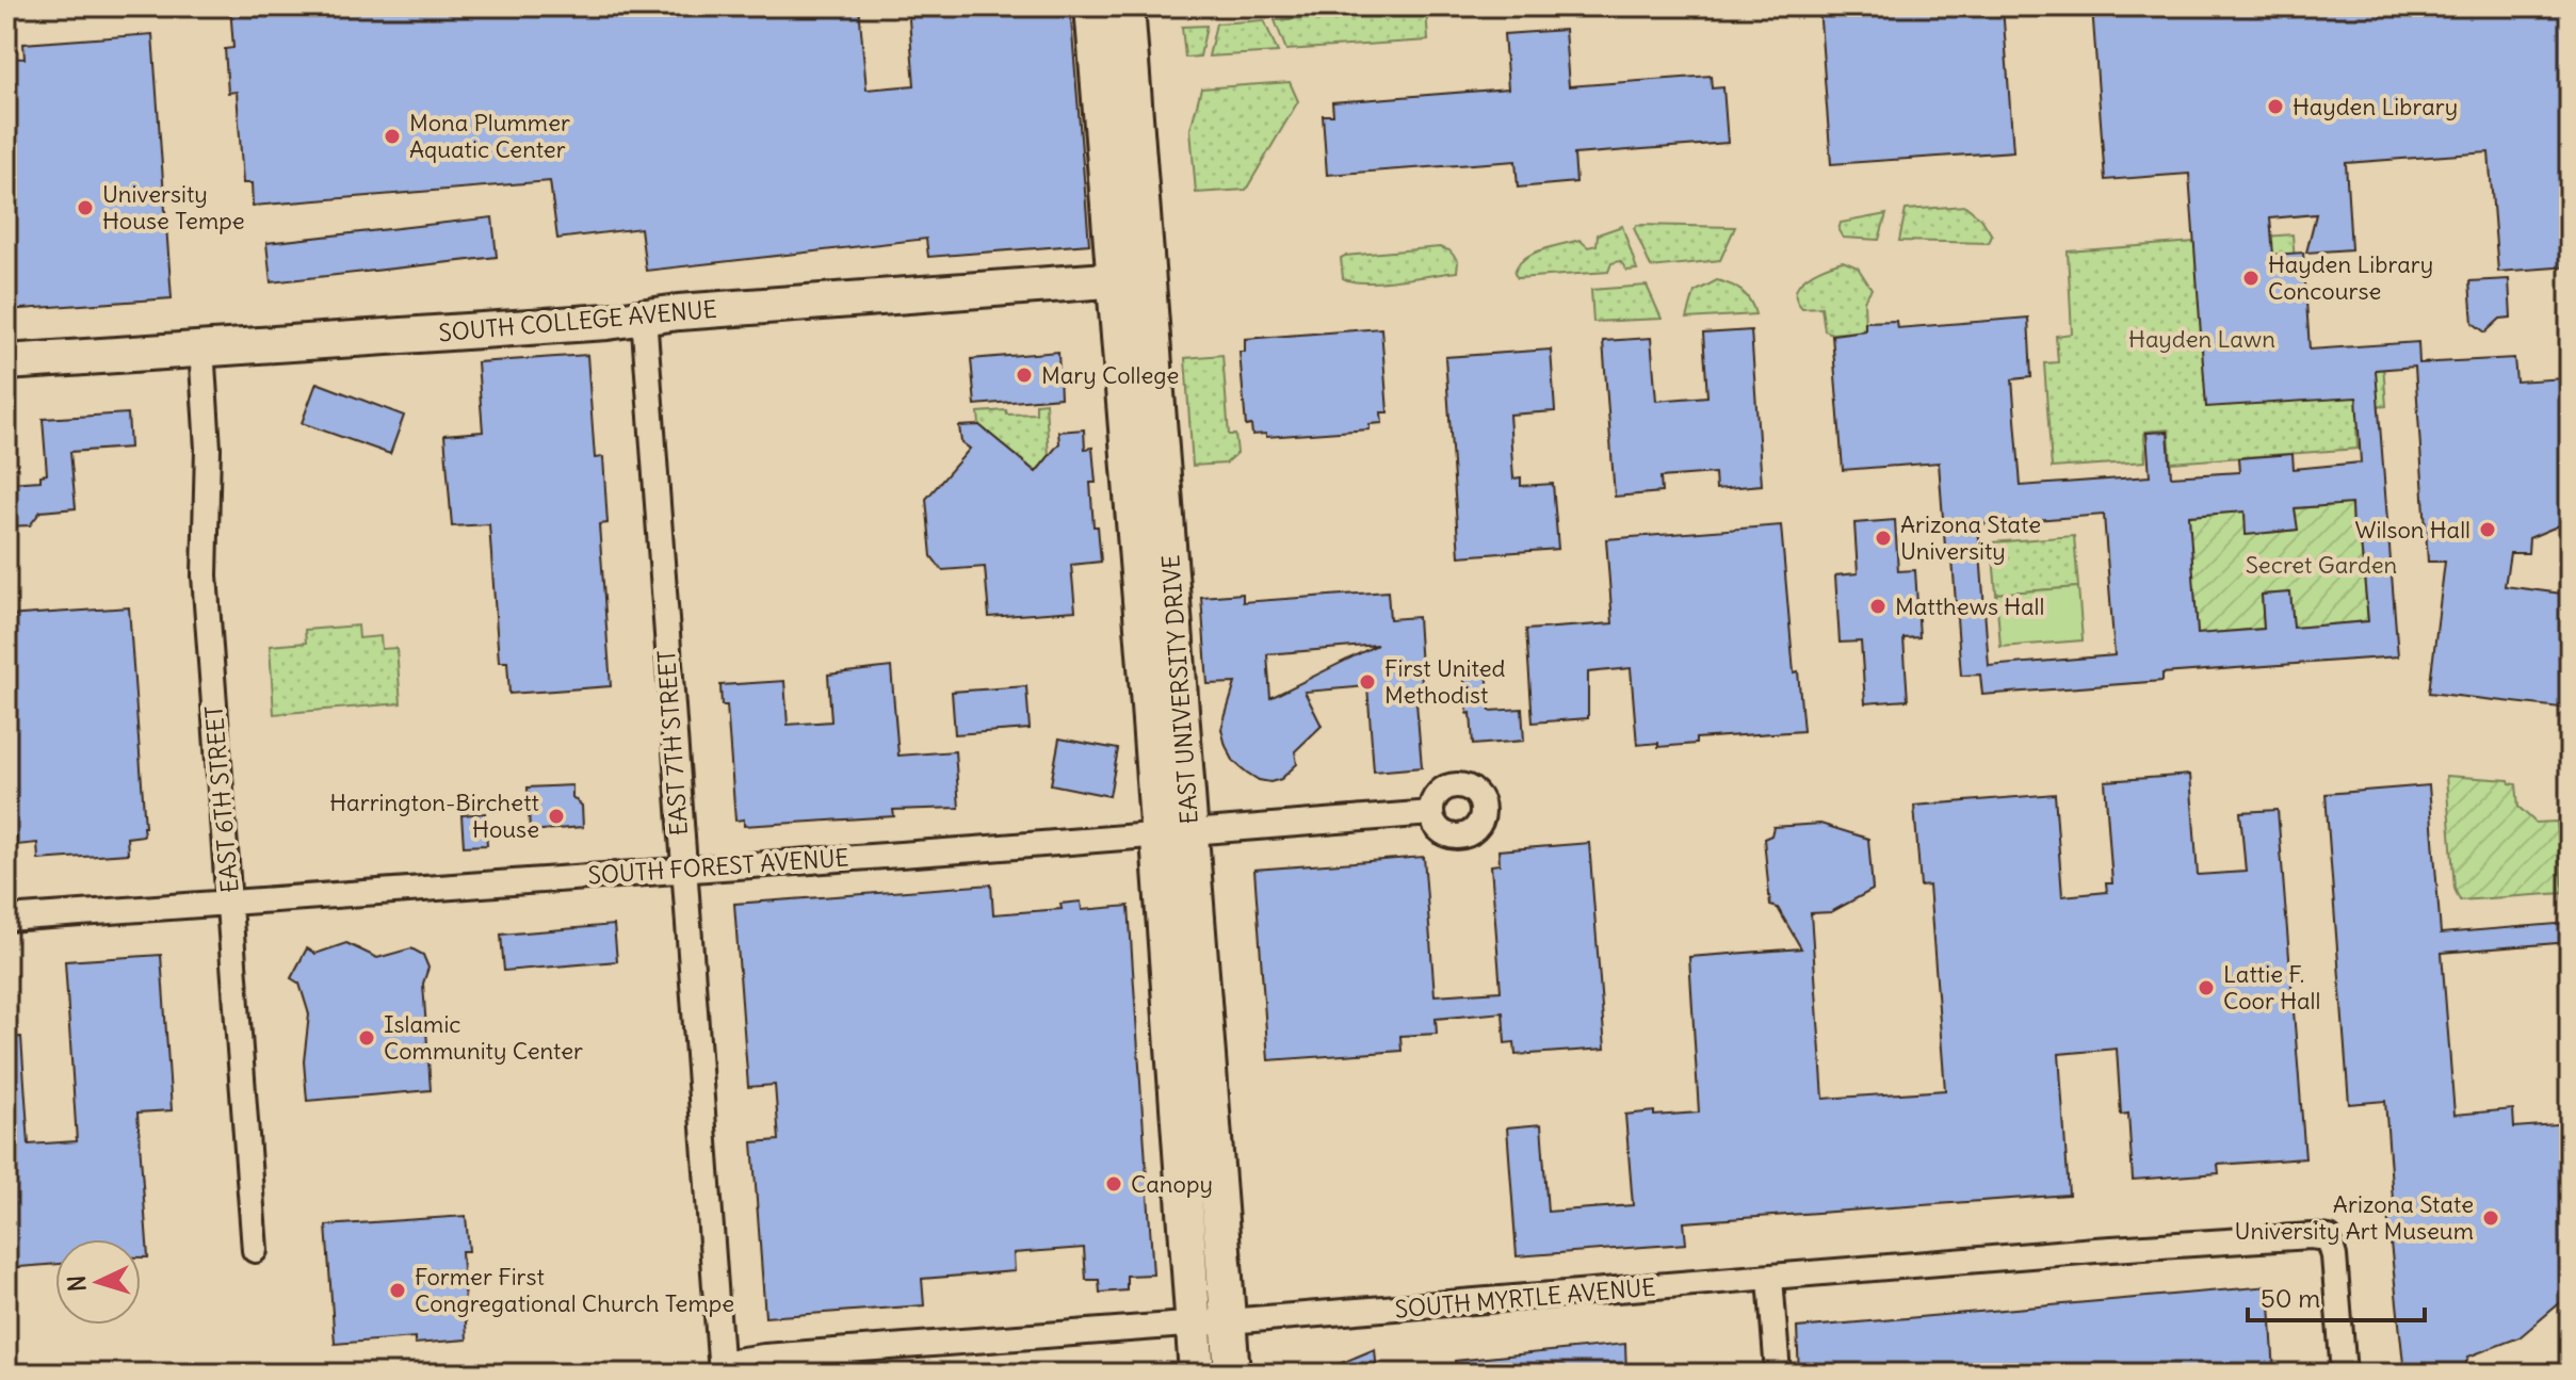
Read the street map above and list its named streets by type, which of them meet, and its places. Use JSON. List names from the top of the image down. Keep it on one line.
{"streets":{"main road":["SOUTH COLLEGE AVENUE","EAST UNIVERSITY DRIVE"],"street":["EAST 7TH STREET","EAST 6TH STREET","SOUTH FOREST AVENUE","SOUTH MYRTLE AVENUE"]},"crossings":[["SOUTH COLLEGE AVENUE","EAST UNIVERSITY DRIVE"],["SOUTH COLLEGE AVENUE","EAST 7TH STREET"],["SOUTH COLLEGE AVENUE","EAST 6TH STREET"],["EAST UNIVERSITY DRIVE","SOUTH FOREST AVENUE"],["EAST UNIVERSITY DRIVE","SOUTH MYRTLE AVENUE"],["EAST 7TH STREET","SOUTH FOREST AVENUE"],["EAST 7TH STREET","SOUTH MYRTLE AVENUE"],["EAST 6TH STREET","SOUTH FOREST AVENUE"]],"parks":["Hayden Lawn","Secret Garden"],"places":["Hayden Library","Mona Plummer Aquatic Center","University House Tempe","Hayden Library Concourse","Mary College","Wilson Hall","Arizona State University","Matthews Hall","First United Methodist","Harrington-Birchett House","Lattie F. Coor Hall","Islamic Community Center","Canopy","Arizona State University Art Museum","Former First Congregational Church Tempe"],"scale_bar":"50 m","north":"left"}
